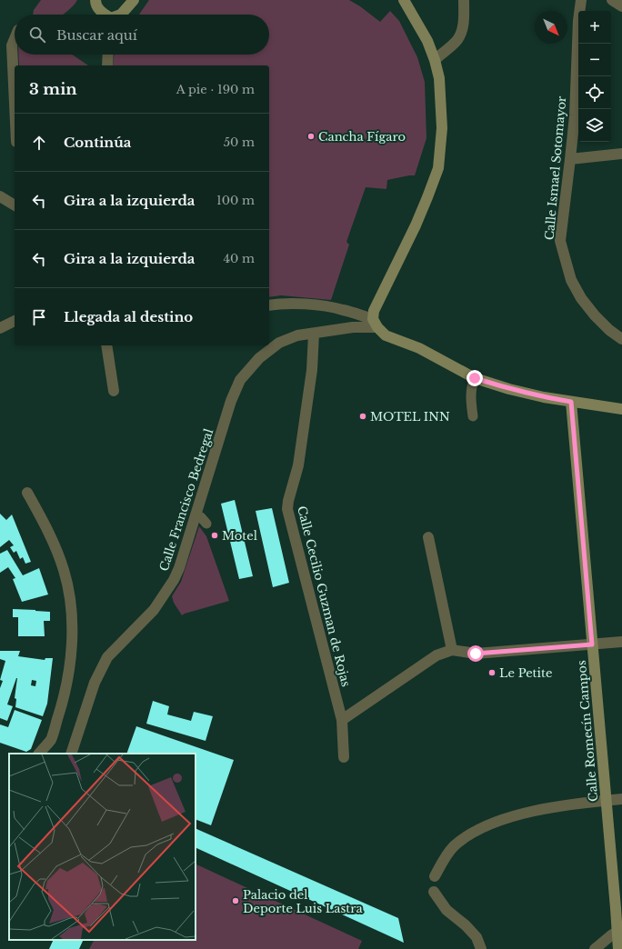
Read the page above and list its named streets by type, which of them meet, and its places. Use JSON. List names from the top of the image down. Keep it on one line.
{"streets":{"main road":["Calle Romecín Campos"],"street":["Calle Ismael Sotomayor","Calle Francisco Bedregal","Calle Cecilio Guzman de Rojas"]},"crossings":[["Calle Francisco Bedregal","Calle Cecilio Guzman de Rojas"]],"places":["Cancha Fígaro","MOTEL INN","Motel","Le Petite","Palacio del Deporte Luis Lastra"],"north":"bottom right","page":{"map_buttons":["+","−"],"search":"Buscar aquí","heading":["3 min","A pie · 190 m"],"list":[["Continúa","50 m"],["Gira a la izquierda","100 m"],["Gira a la izquierda","40 m"],"Llegada al destino"]}}
